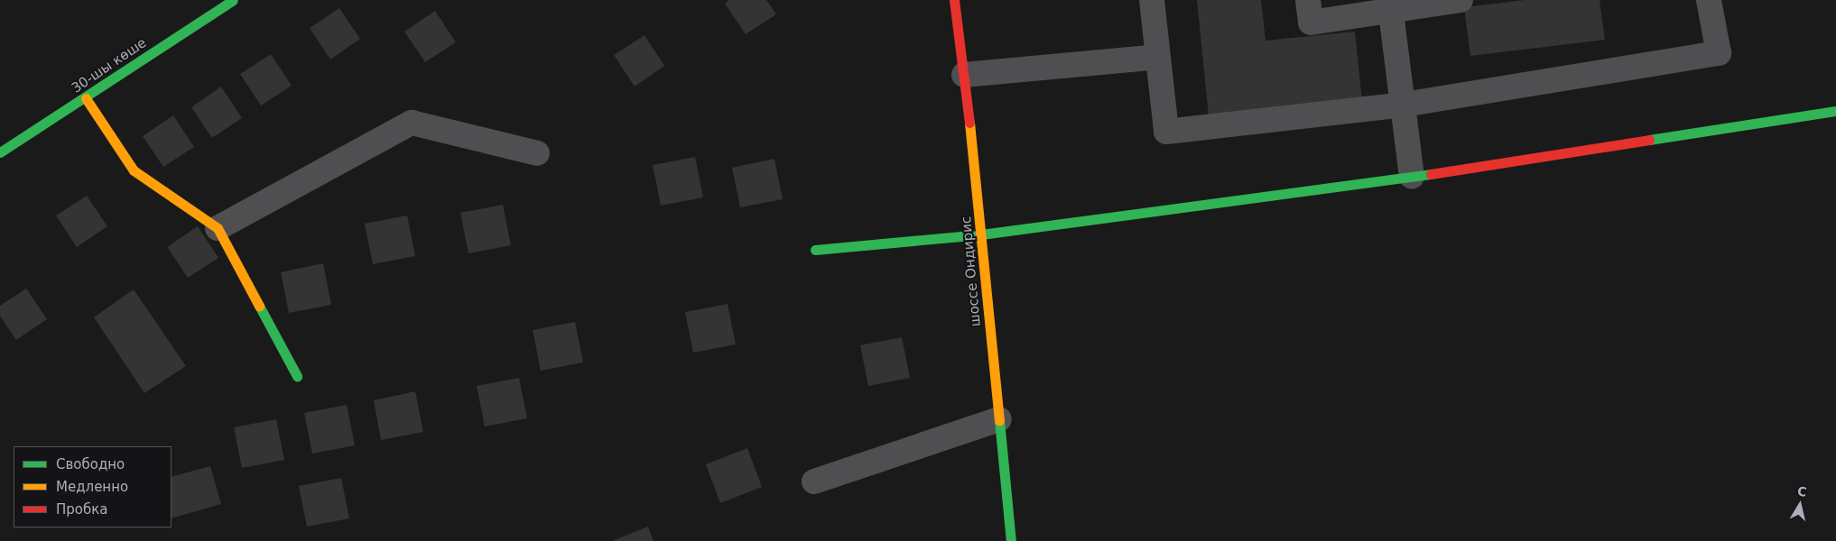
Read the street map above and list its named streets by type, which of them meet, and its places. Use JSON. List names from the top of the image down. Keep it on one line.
{"streets":{"street":["30-шы көше","шоссе Ондирис"]},"legend":["Свободно","Медленно","Пробка"],"north":"top"}
